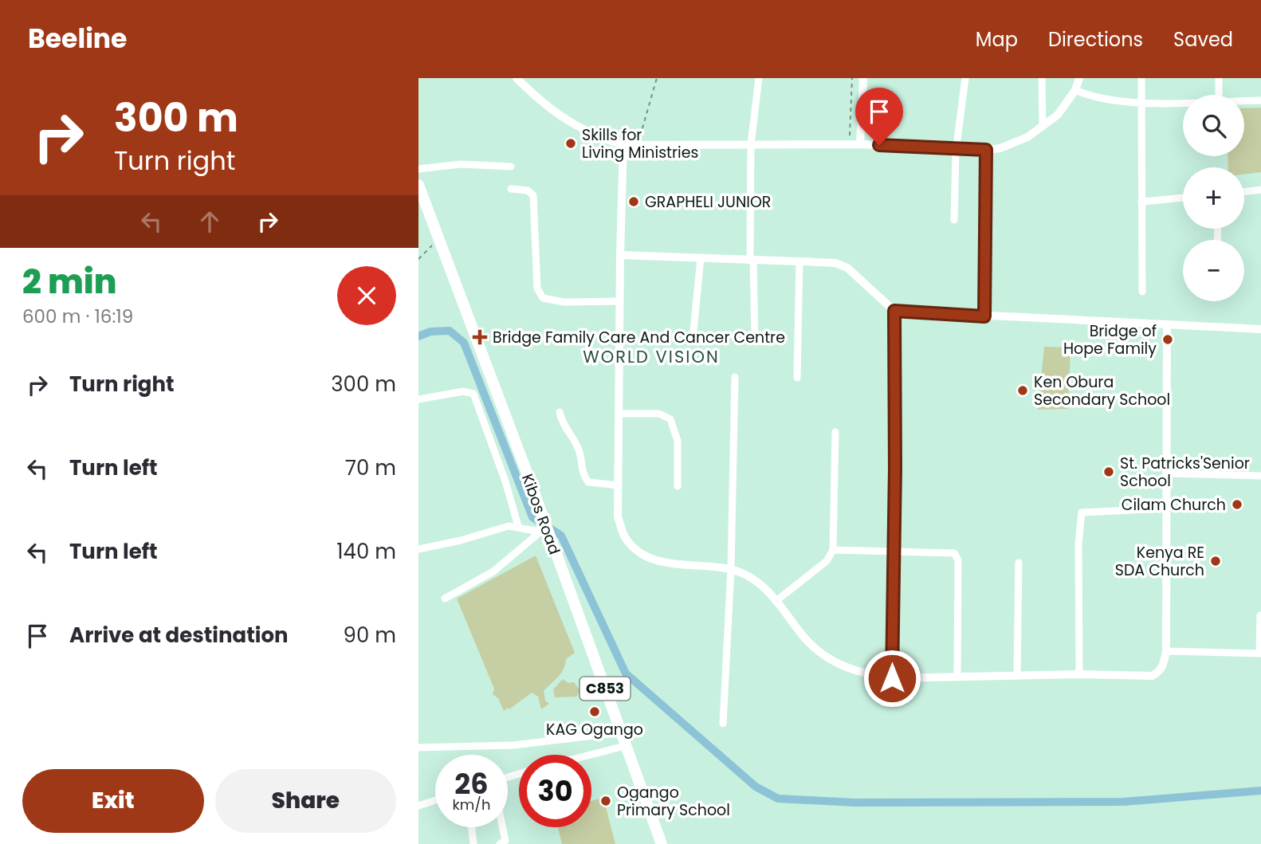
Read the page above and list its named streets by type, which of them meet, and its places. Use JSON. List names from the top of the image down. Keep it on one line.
{"streets":{"main road":["Kibos Road","C853"]},"districts":["WORLD VISION"],"places":{"other":["Skills for Living Ministries","GRAPHELI JUNIOR","Bridge of Hope Family","Ken Obura Secondary School","St. Patricks'Senior School","Cilam Church","Kenya RE SDA Church","KAG Ogango","Ogango Primary School"],"health":["Bridge Family Care And Cancer Centre"]},"page":{"header":"Beeline","nav":["Map","Directions","Saved"],"turn":["300 m","Turn right"],"map_buttons":["+","−"],"heading":["2 min","600 m · 16:19"],"list":[{"name":"Turn right","value":"300 m"},{"name":"Turn left","value":"70 m"},{"name":"Turn left","value":"140 m"},{"name":"Arrive at destination","value":"90 m"}],"speed":"26 km/h","limit":"30","buttons":["Exit","Share"]}}
